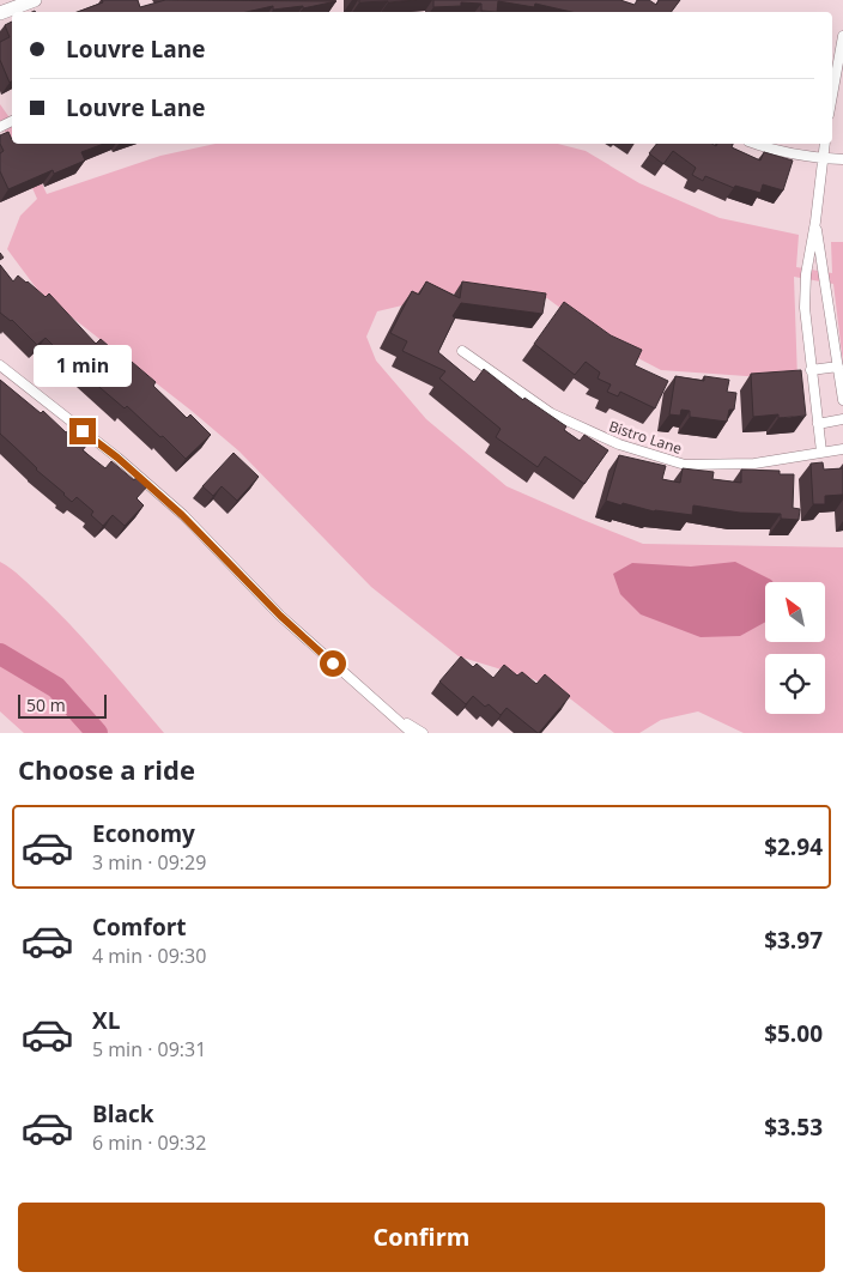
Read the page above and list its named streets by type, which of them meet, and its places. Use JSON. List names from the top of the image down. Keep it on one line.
{"streets":{"street":["Bistro Lane"]},"scale_bar":"50 m","north":"top left","page":{"banner":["Louvre Lane","Louvre Lane"],"bubble":"1 min","scale":"50 m","heading":"Choose a ride","list":[{"name":"Economy","note":"3 min · 09:29","value":"$2.94"},{"name":"Comfort","note":"4 min · 09:30","value":"$3.97"},{"name":"XL","note":"5 min · 09:31","value":"$5.00"},{"name":"Black","note":"6 min · 09:32","value":"$3.53"}],"buttons":"Confirm"}}
